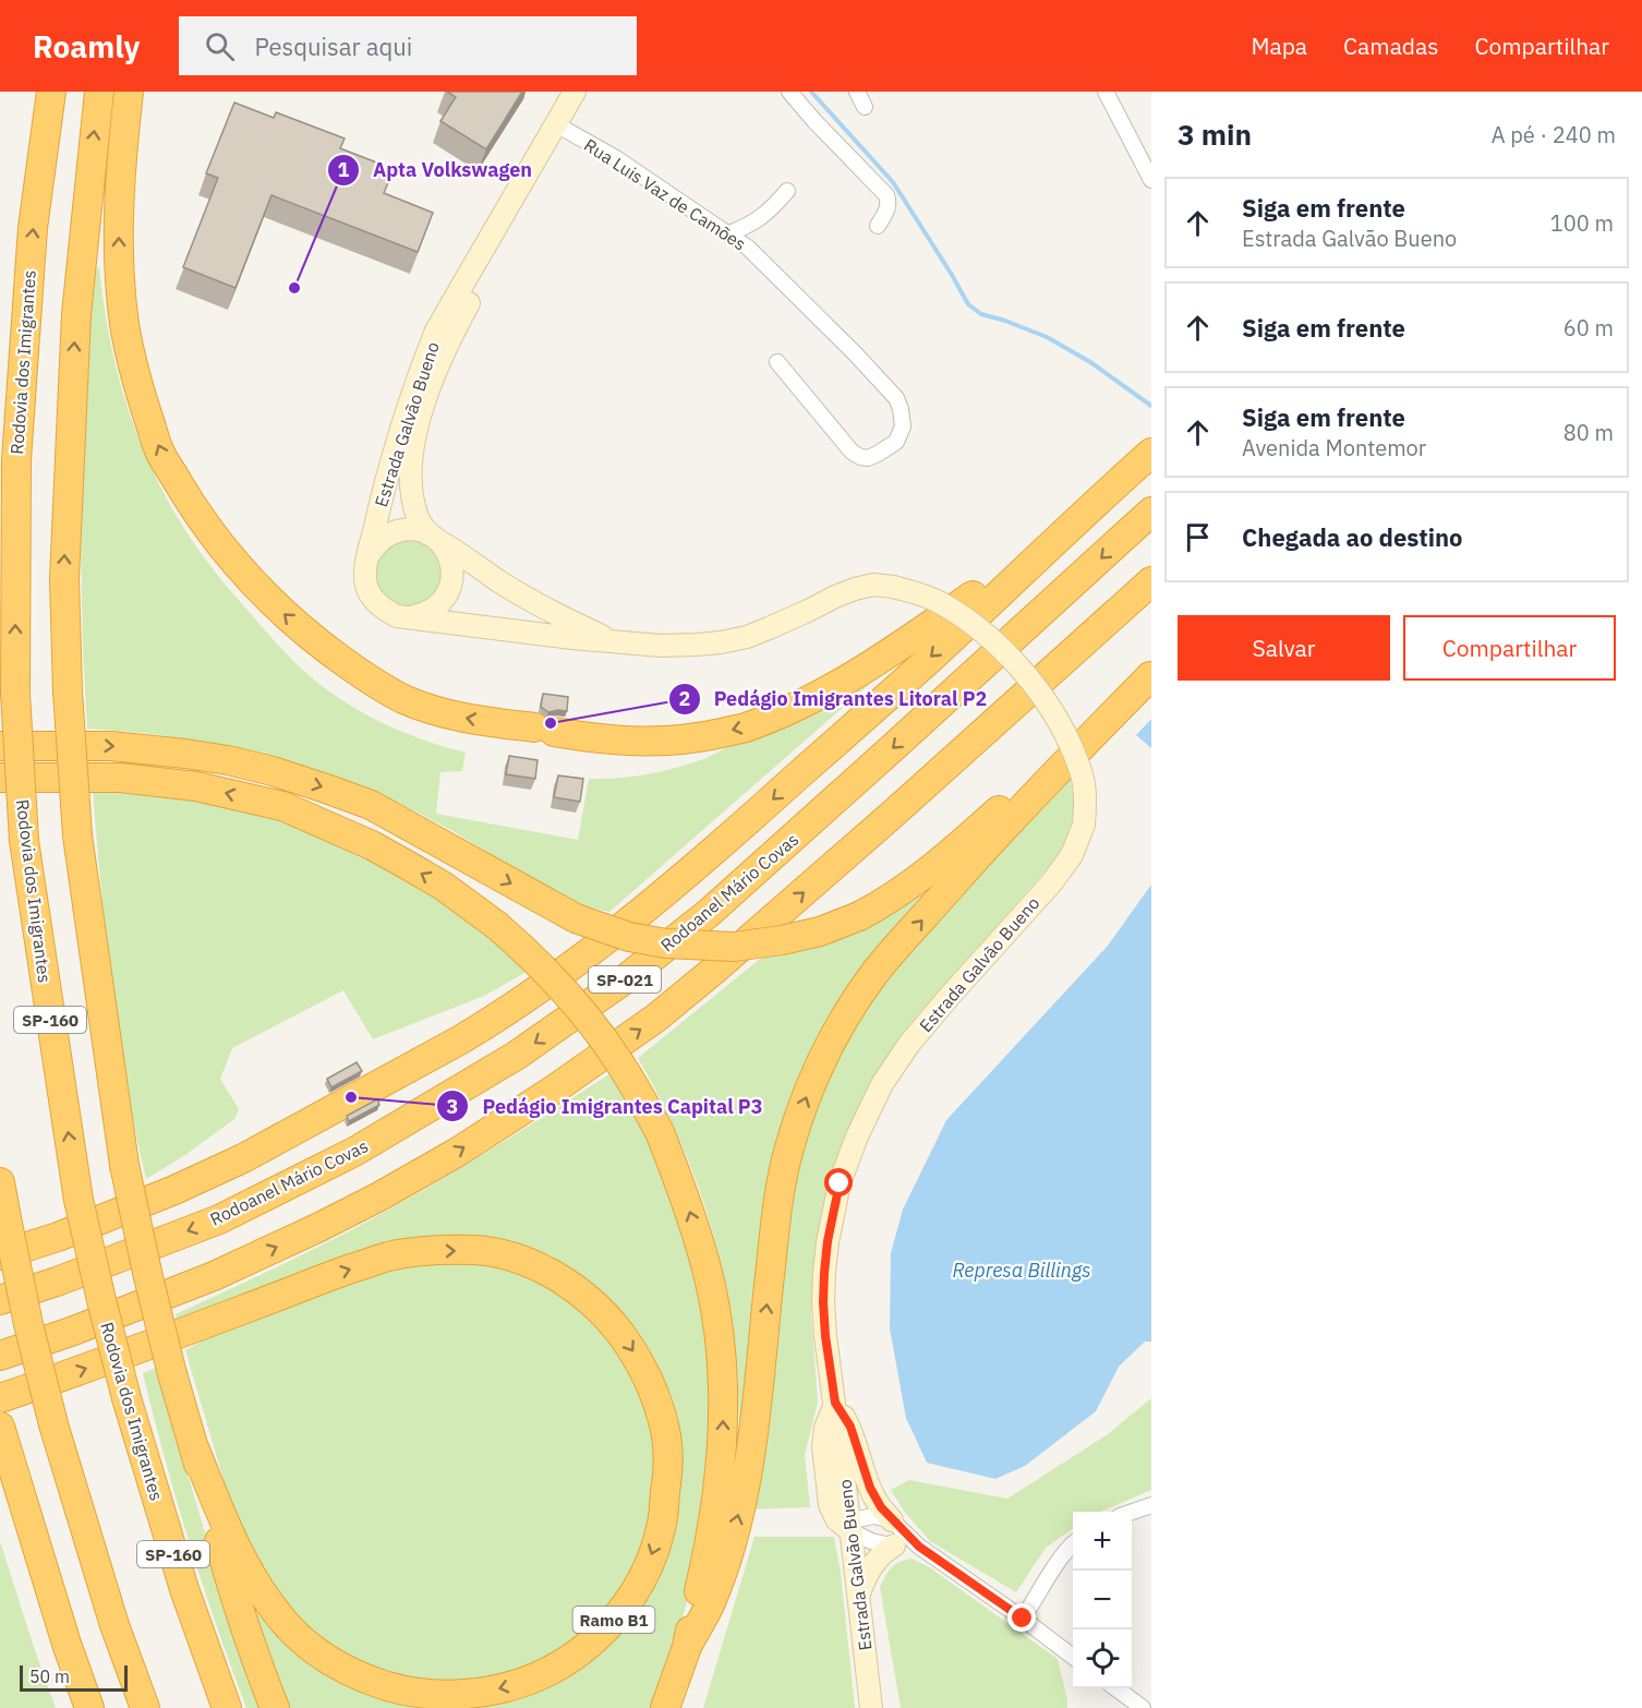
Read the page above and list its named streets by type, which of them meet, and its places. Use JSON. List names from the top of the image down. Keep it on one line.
{"streets":{"highway":["Rodovia dos Imigrantes","Rodoanel Mário Covas","SP-021","SP-160","Ramo B1"],"main road":["Estrada Galvão Bueno"],"street":["Rua Luis Vaz de Camões"]},"crossings":[["Rua Luis Vaz de Camões","Estrada Galvão Bueno"]],"water":["Represa Billings"],"places":["Apta Volkswagen","Pedágio Imigrantes Litoral P2","Pedágio Imigrantes Capital P3"],"scale_bar":"50 m","page":{"header":"Roamly","search":"Pesquisar aqui","nav":["Mapa","Camadas","Compartilhar"],"heading":["3 min","A pé · 240 m"],"list":[["Siga em frente","Estrada Galvão Bueno","100 m"],["Siga em frente","60 m"],["Siga em frente","Avenida Montemor","80 m"],"Chegada ao destino"],"buttons":["Salvar","Compartilhar"],"map_buttons":["+","−"],"scale":"50 m"}}
